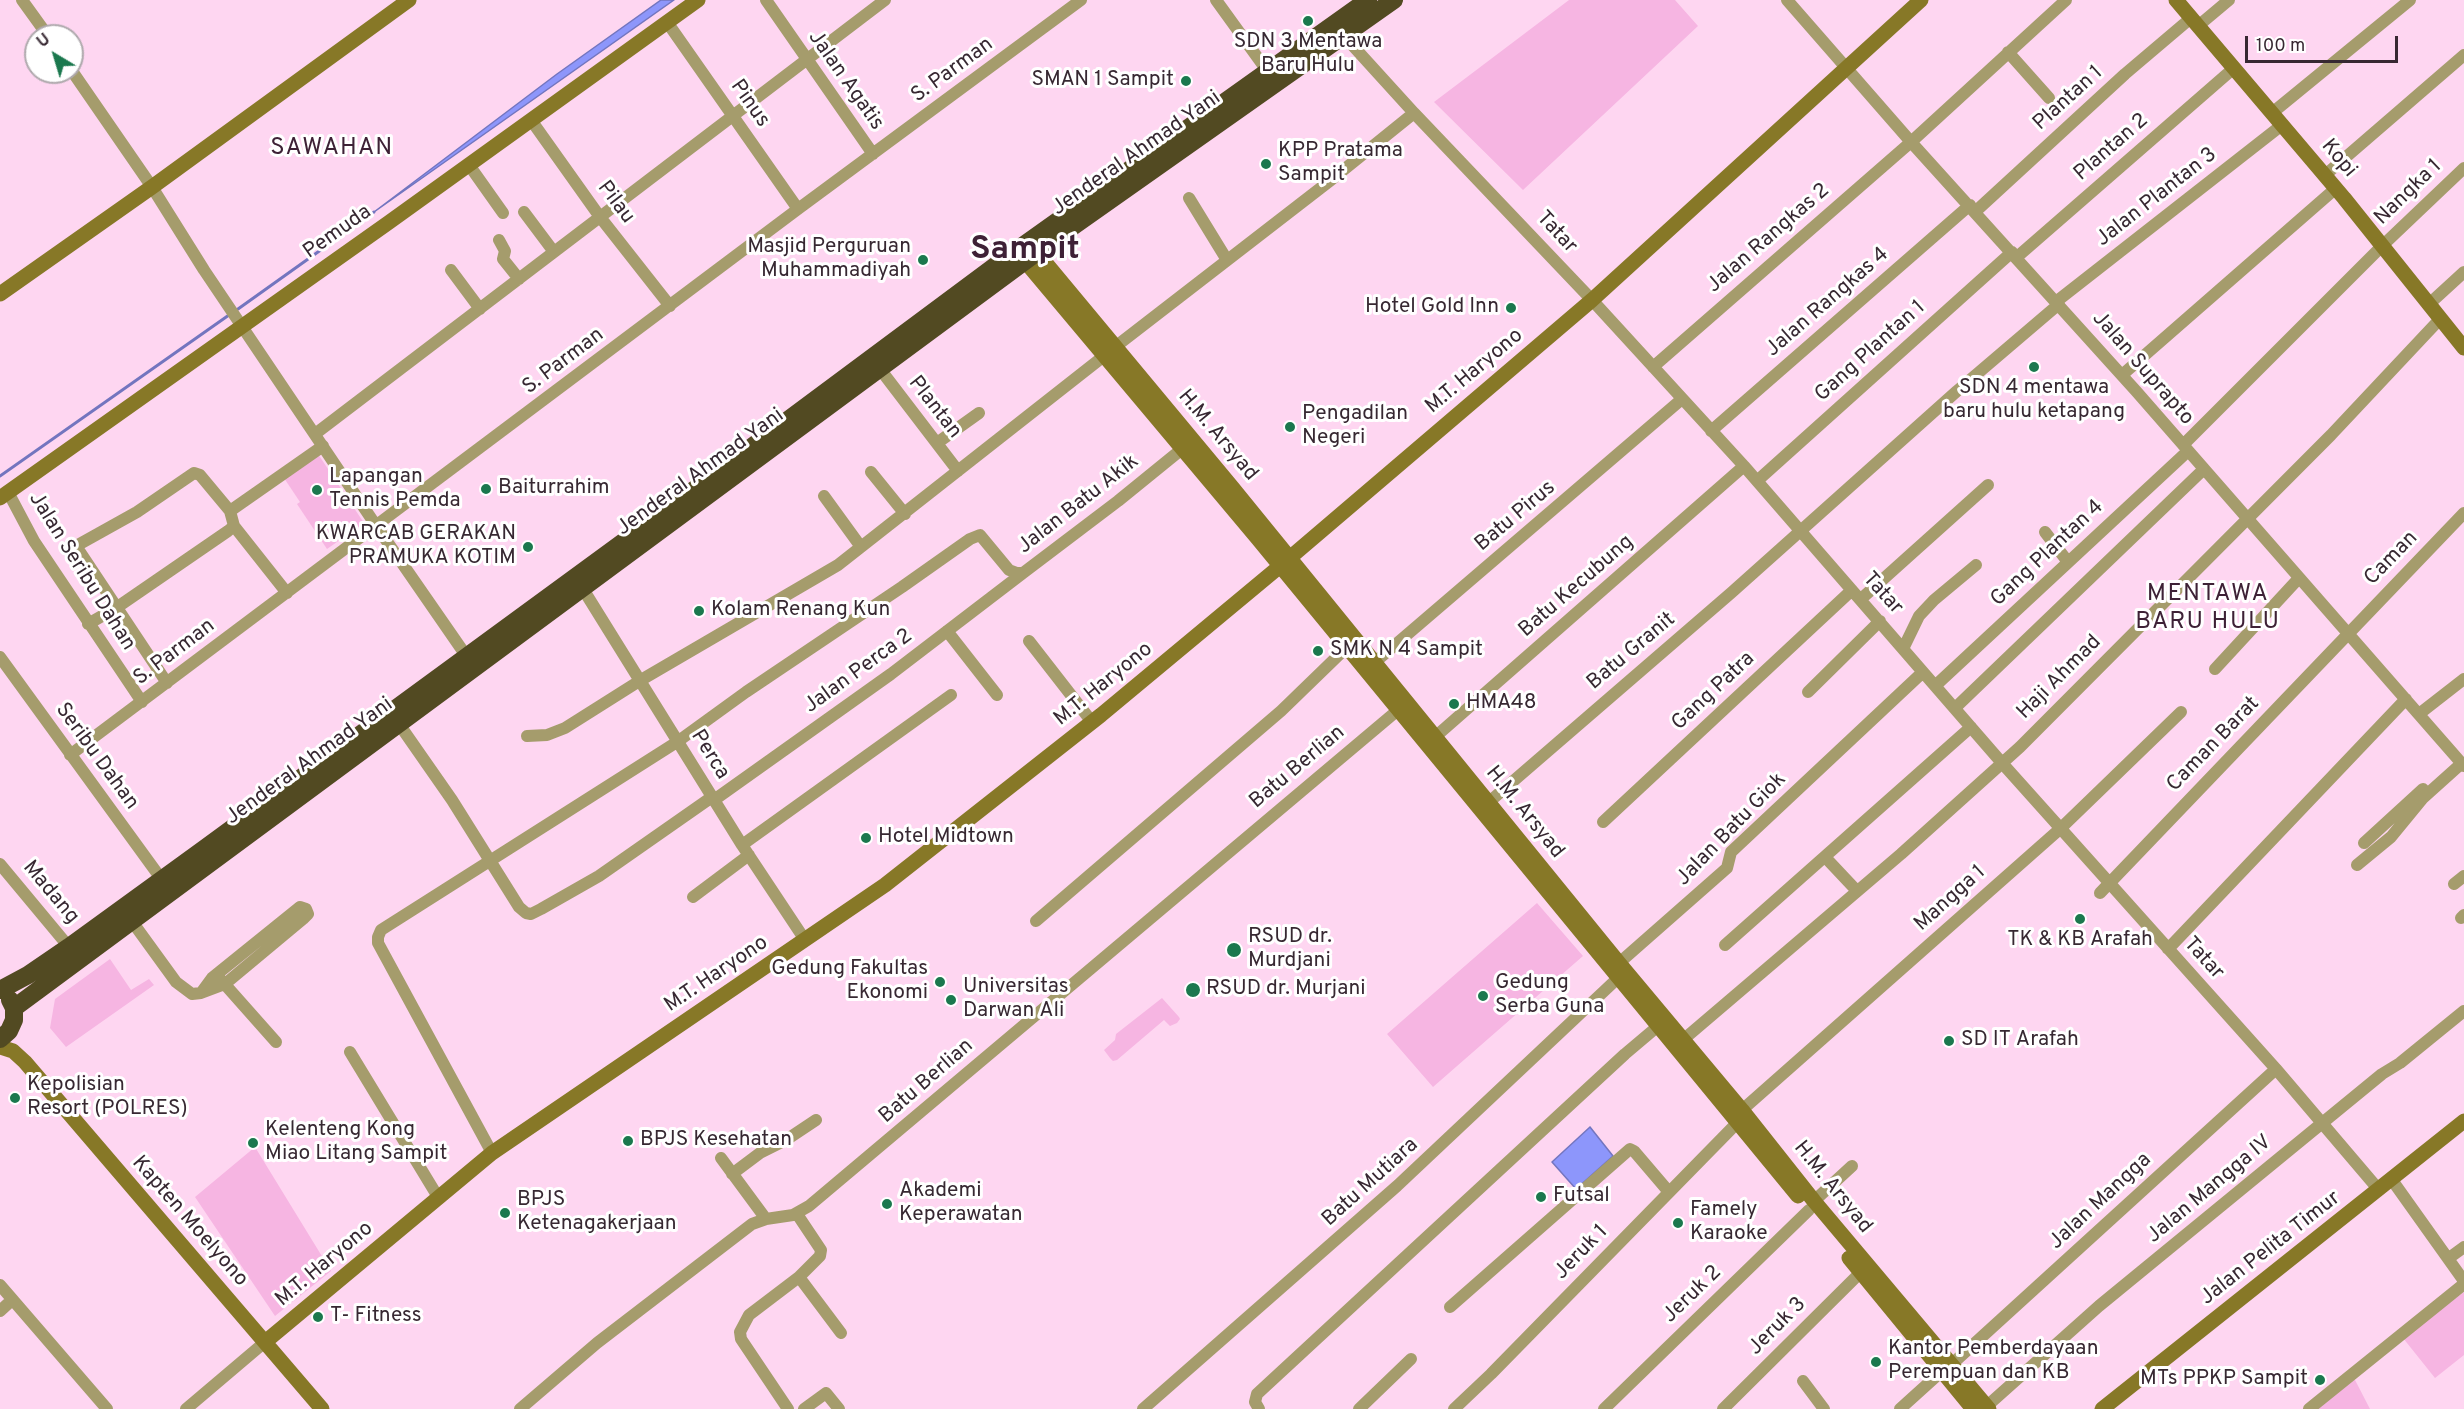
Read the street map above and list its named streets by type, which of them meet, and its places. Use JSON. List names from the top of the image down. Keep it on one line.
{"streets":{"highway":["Jenderal Ahmad Yani"],"street":["S. Parman","Jalan Agatis","Plantan 1","Pinus","Plantan 2","Kopi","Nangka 1","Jalan Plantan 3","Pilau","Pemuda","Tatar","Jalan Rangkas 2","Jalan Rangkas 4","Gang Plantan 1","Jalan Suprapto","M.T. Haryono","Plantan","H.M. Arsyad","Jalan Batu Akik","Batu Pirus","Gang Plantan 4","Caman","Jalan Seribu Dahan","Batu Kecubung","Batu Granit","Jalan Perca 2","Haji Ahmad","Gang Patra","Caman Barat","Perca","Seribu Dahan","Batu Berlian","Jalan Batu Giok","Madang","Mangga 1","Batu Mutiara","Jalan Mangga IV","Jalan Mangga","Kapten Moelyono","Jalan Pelita Timur","Jeruk 1","Jeruk 2","Jeruk 3"]},"crossings":[["S. Parman","Jalan Agatis"],["S. Parman","Pinus"],["S. Parman","Pilau"],["S. Parman","Jalan Seribu Dahan"],["S. Parman","Seribu Dahan"],["Plantan 1","Kopi"],["Plantan 1","Jalan Rangkas 4"],["Plantan 1","Jalan Suprapto"],["Pinus","Pemuda"],["Plantan 2","Kopi"],["Plantan 2","Gang Plantan 1"],["Plantan 2","Jalan Suprapto"],["Jenderal Ahmad Yani","Tatar"],["Jenderal Ahmad Yani","Plantan"],["Jenderal Ahmad Yani","H.M. Arsyad"],["Jenderal Ahmad Yani","Perca"],["Jenderal Ahmad Yani","Seribu Dahan"],["Jenderal Ahmad Yani","Madang"],["Kopi","Nangka 1"],["Kopi","Jalan Plantan 3"],["Kopi","Haji Ahmad"],["Nangka 1","Jalan Suprapto"],["Nangka 1","Gang Plantan 4"],["Jalan Plantan 3","Tatar"],["Jalan Plantan 3","Jalan Suprapto"],["Jalan Plantan 3","Batu Granit"],["Pilau","Pemuda"],["Pemuda","Jalan Seribu Dahan"],["Tatar","Jalan Rangkas 2"],["Tatar","Jalan Rangkas 4"],["Tatar","Gang Plantan 1"],["Tatar","M.T. Haryono"],["Tatar","Batu Pirus"],["Tatar","Gang Plantan 4"],["Tatar","Batu Kecubung"],["Tatar","Batu Granit"],["Tatar","Haji Ahmad"],["Tatar","Gang Patra"],["Tatar","Caman Barat"],["Tatar","Jalan Batu Giok"],["Tatar","Mangga 1"],["Tatar","Jalan Mangga IV"],["Tatar","Jalan Mangga"],["Tatar","Jalan Pelita Timur"],["Jalan Rangkas 2","Jalan Suprapto"],["Jalan Rangkas 4","Jalan Suprapto"],["Gang Plantan 1","Jalan Suprapto"],["Jalan Suprapto","M.T. Haryono"],["Jalan Suprapto","Gang Plantan 4"],["Jalan Suprapto","Caman"],["Jalan Suprapto","Haji Ahmad"],["Jalan Suprapto","Caman Barat"],["M.T. Haryono","H.M. Arsyad"],["M.T. Haryono","Perca"],["M.T. Haryono","Kapten Moelyono"],["H.M. Arsyad","Jalan Batu Akik"],["H.M. Arsyad","Batu Pirus"],["H.M. Arsyad","Batu Kecubung"],["H.M. Arsyad","Batu Granit"],["H.M. Arsyad","Haji Ahmad"],["H.M. Arsyad","Batu Berlian"],["H.M. Arsyad","Jalan Batu Giok"],["H.M. Arsyad","Mangga 1"],["H.M. Arsyad","Batu Mutiara"],["H.M. Arsyad","Jalan Mangga IV"],["H.M. Arsyad","Jalan Mangga"],["H.M. Arsyad","Jeruk 1"],["H.M. Arsyad","Jeruk 2"],["H.M. Arsyad","Jeruk 3"],["Jalan Batu Akik","Jalan Perca 2"],["Jalan Batu Akik","Perca"],["Caman","Caman Barat"],["Jalan Perca 2","Perca"],["Jalan Batu Giok","Batu Mutiara"],["Mangga 1","Jeruk 1"]],"districts":["SAWAHAN","Sampit","MENTAWA BARU HULU"],"places":["SDN 3 Mentawa Baru Hulu","SMAN 1 Sampit","KPP Pratama Sampit","Masjid Perguruan Muhammadiyah","Hotel Gold Inn","SDN 4 mentawa baru hulu ketapang","Pengadilan Negeri","Baiturrahim","Lapangan Tennis Pemda","KWARCAB GERAKAN PRAMUKA KOTIM","Kolam Renang Kun","SMK N 4 Sampit","HMA48","Hotel Midtown","TK & KB Arafah","RSUD dr. Murdjani","Gedung Fakultas Ekonomi","RSUD dr. Murjani","Gedung Serba Guna","Universitas Darwan Ali","SD IT Arafah","Kepolisian Resort (POLRES)","BPJS Kesehatan","Kelenteng Kong Miao Litang Sampit","Futsal","Akademi Keperawatan","BPJS Ketenagakerjaan","Famely Karaoke","T- Fitness","Kantor Pemberdayaan Perempuan dan KB","MTs PPKP Sampit"],"scale_bar":"100 m","north":"top left"}
